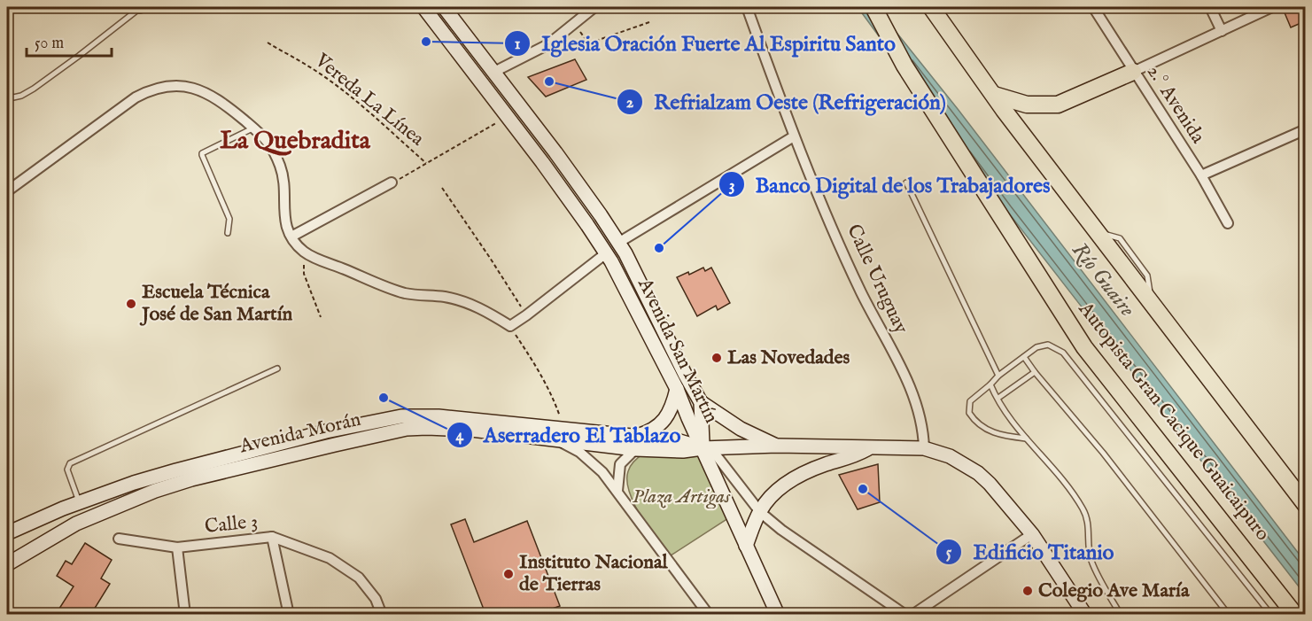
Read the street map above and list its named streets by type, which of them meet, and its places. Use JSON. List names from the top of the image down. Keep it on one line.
{"streets":{"highway":["Autopista Gran Cacique Guaicaipuro"],"main road":["Avenida San Martín","Avenida Morán"],"street":["2.° Avenida","Calle Uruguay","Calle 3"],"path":["Vereda La Línea"]},"crossings":[["Calle Uruguay","Avenida Morán"],["Avenida San Martín","Avenida Morán"]],"districts":["La Quebradita"],"water":["Río Guaire"],"parks":["Plaza Artigas"],"places":["Iglesia Oración Fuerte Al Espiritu Santo","Refrialzam Oeste (Refrigeración)","Banco Digital de los Trabajadores","Escuela Técnica José de San Martín","Las Novedades","Aserradero El Tablazo","Edificio Titanio","Instituto Nacional de Tierras","Colegio Ave María"],"scale_bar":"50 m"}
